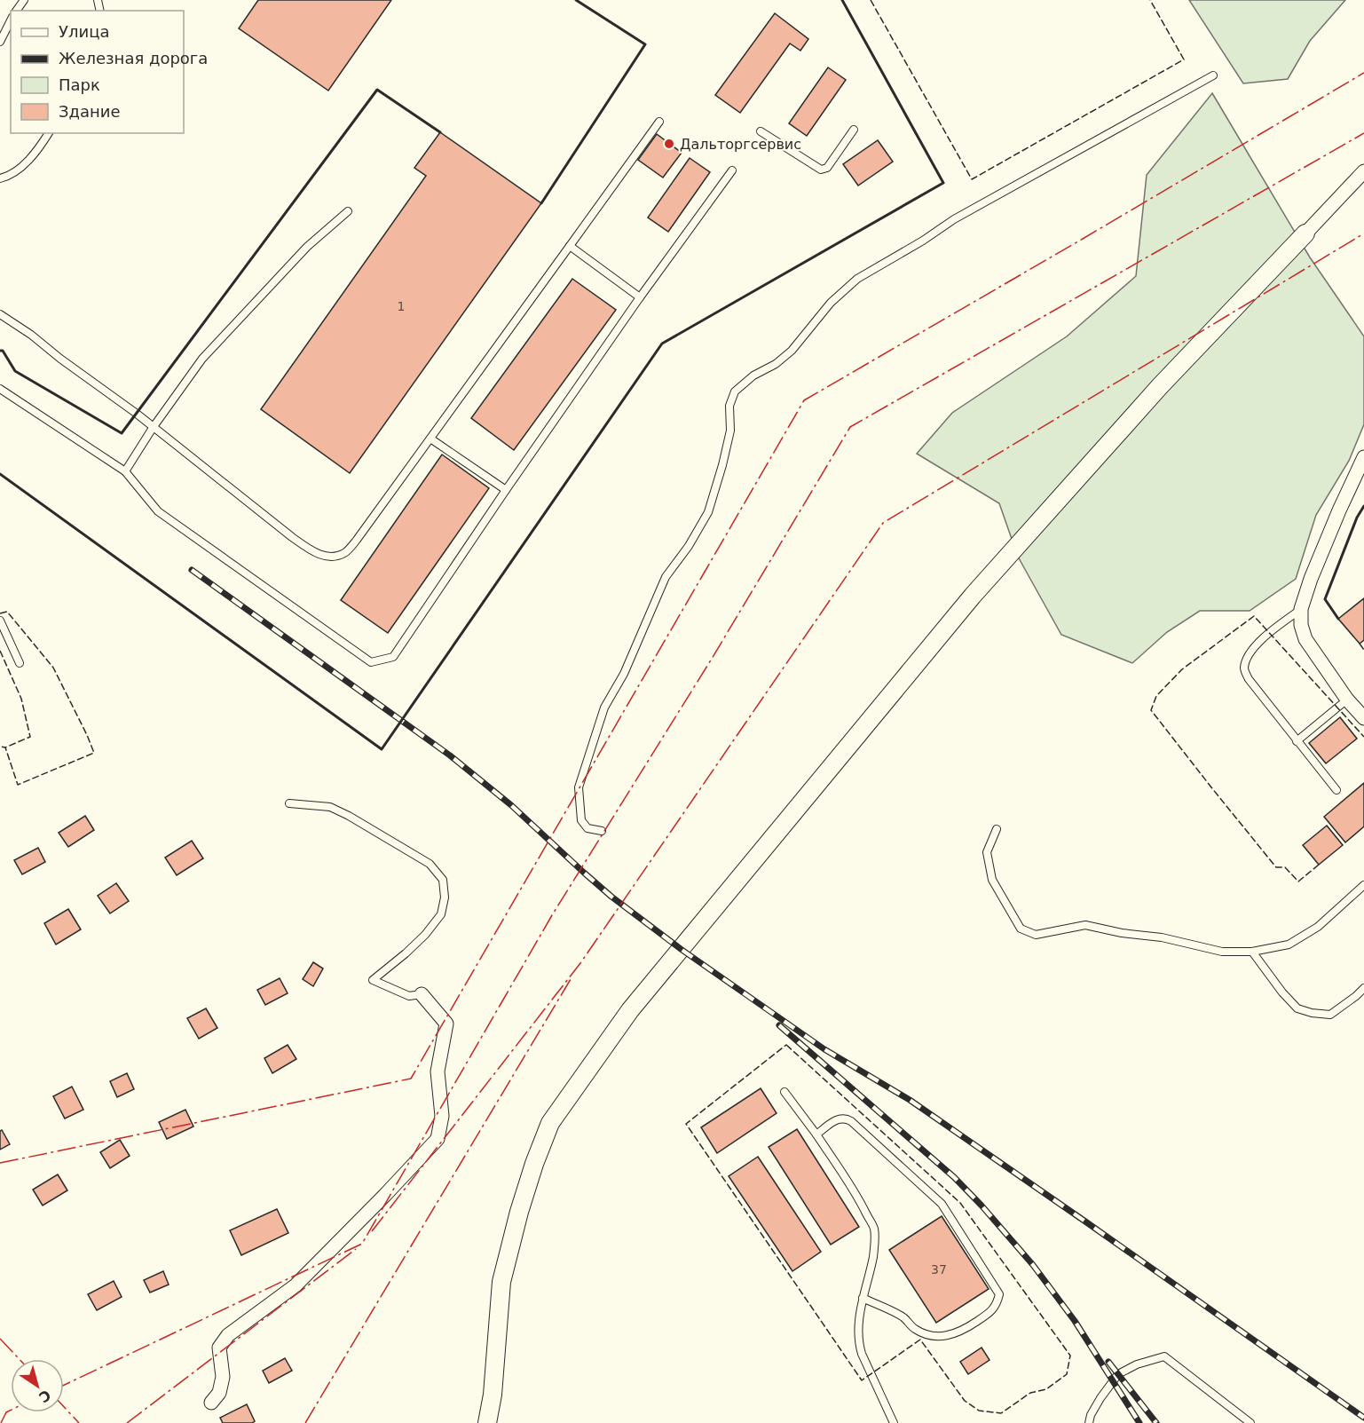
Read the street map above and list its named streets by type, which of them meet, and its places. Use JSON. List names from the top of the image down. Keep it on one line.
{"places":["Дальторгсервис"],"house_numbers":["1","37"],"legend":["Улица","Железная дорога","Парк","Здание"],"north":"bottom right"}
